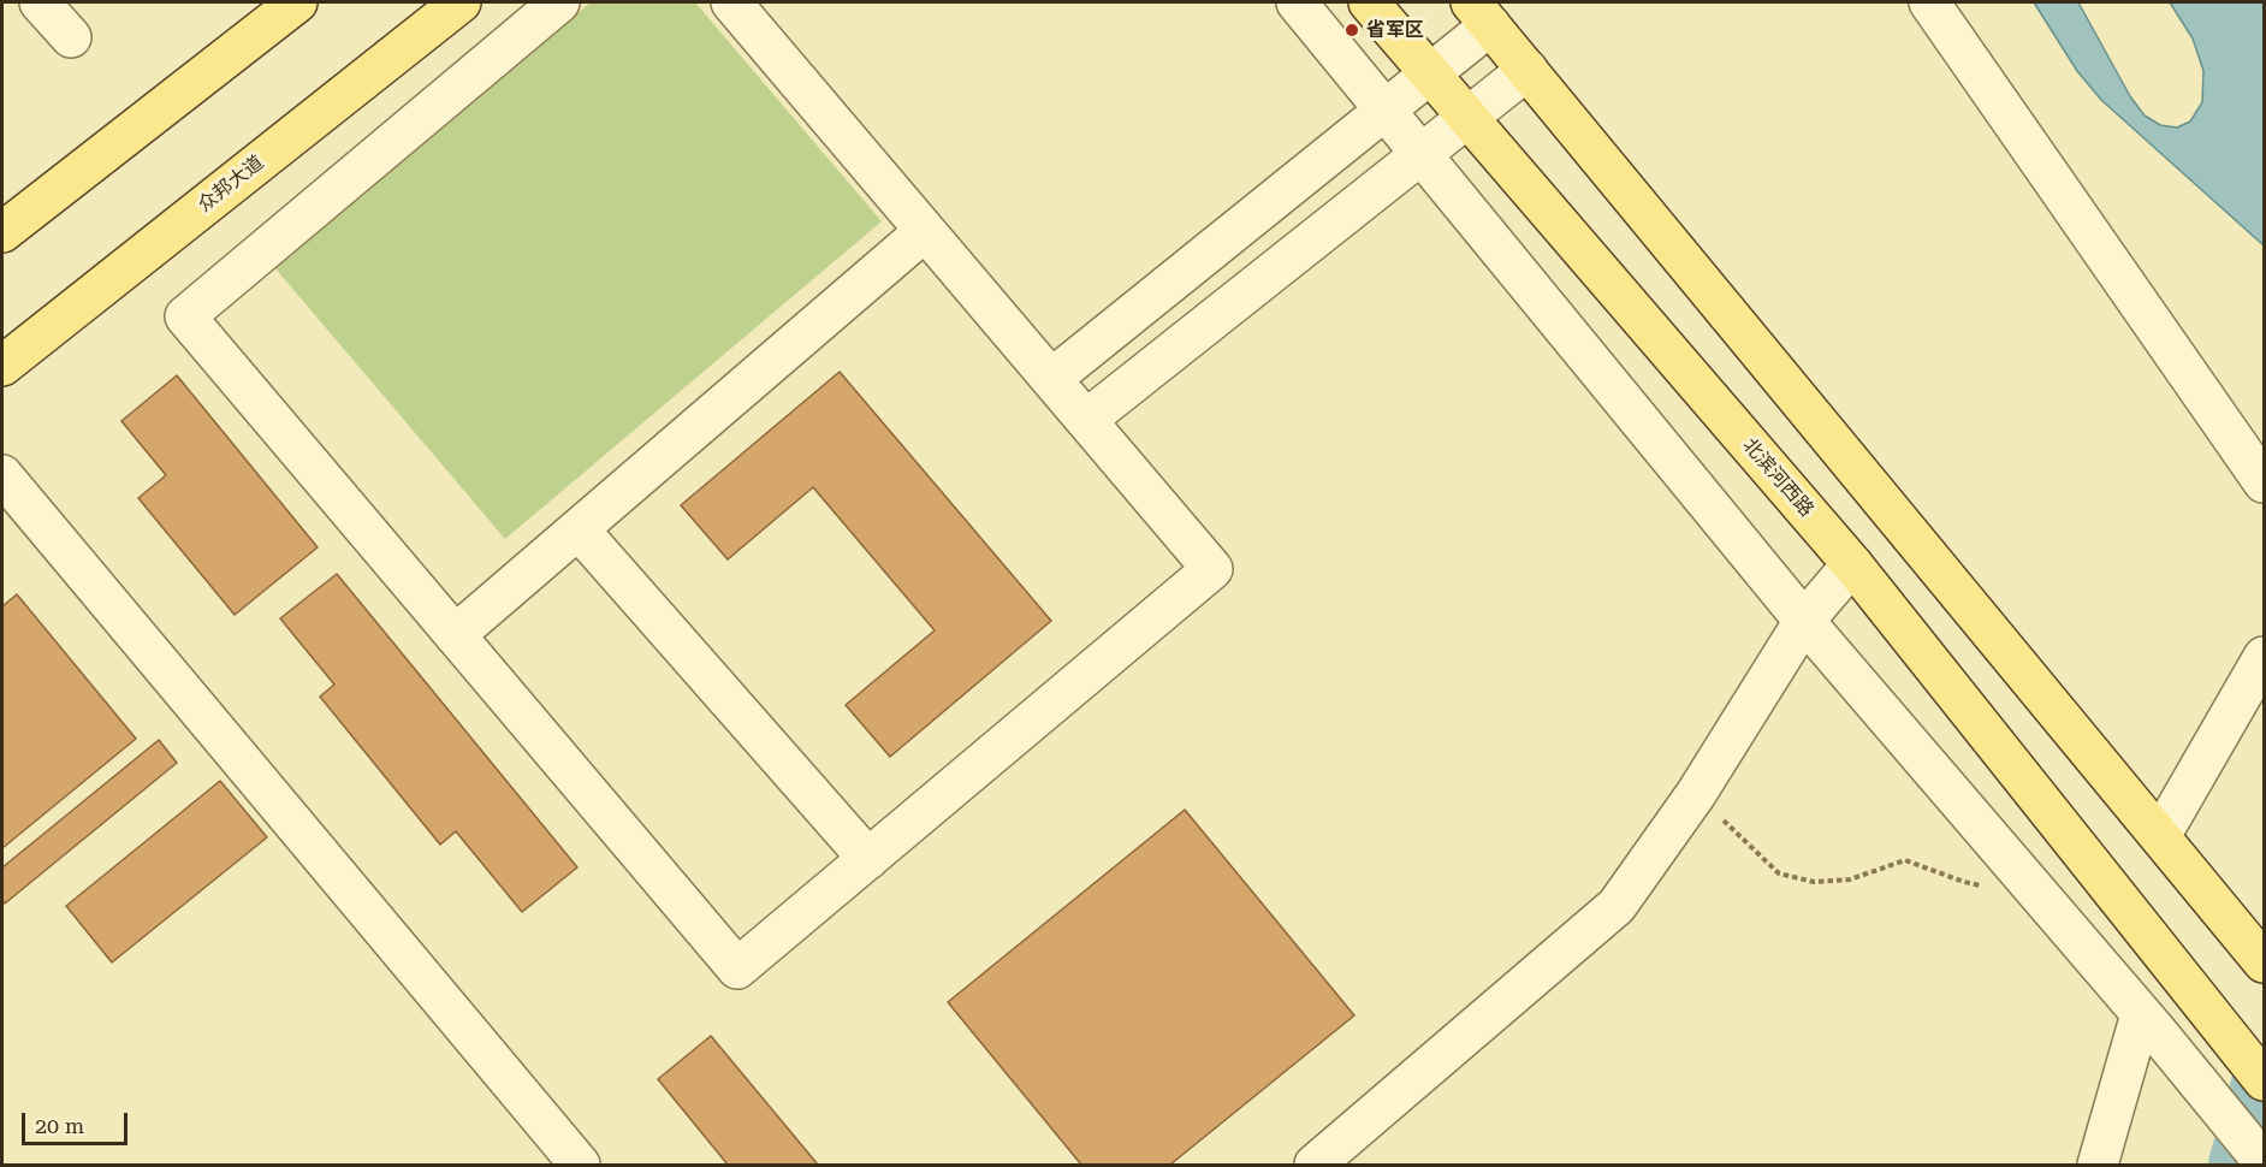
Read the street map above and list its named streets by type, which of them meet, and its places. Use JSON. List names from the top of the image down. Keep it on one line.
{"streets":{"main road":["众邦大道","北滨河西路"]},"places":["省军区"],"scale_bar":"20 m"}
